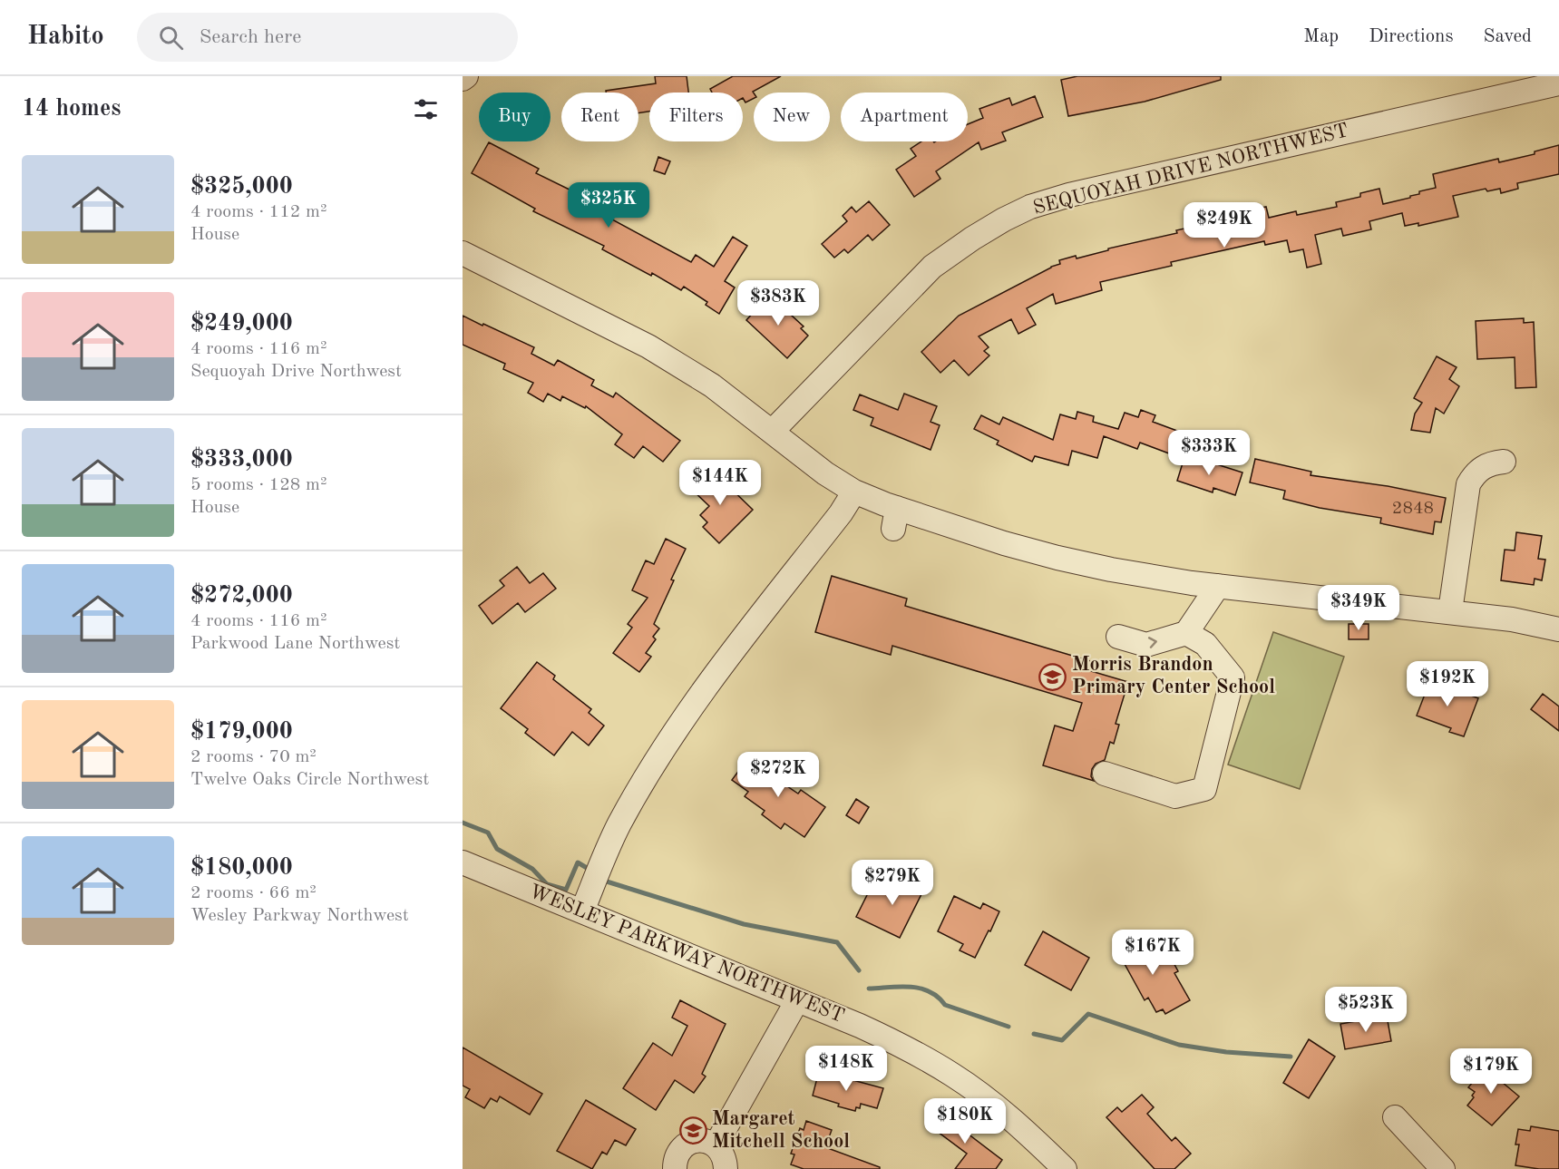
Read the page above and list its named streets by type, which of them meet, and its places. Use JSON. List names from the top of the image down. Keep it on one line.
{"streets":{"street":["SEQUOYAH DRIVE NORTHWEST","WESLEY PARKWAY NORTHWEST"]},"places":{"school or university":["Morris Brandon Primary Center School","Margaret Mitchell School"]},"house_numbers":["2848"],"page":{"header":"Habito","search":"Search here","nav":["Map","Directions","Saved"],"heading":"14 homes","chip":["Buy","Rent","Filters","New","Apartment"],"list":[{"name":"$325,000","note":"4 rooms · 112 m² · House"},{"name":"$249,000","note":"4 rooms · 116 m² · Sequoyah Drive Northwest"},{"name":"$333,000","note":"5 rooms · 128 m² · House"},{"name":"$272,000","note":"4 rooms · 116 m² · Parkwood Lane Northwest"},{"name":"$179,000","note":"2 rooms · 70 m² · Twelve Oaks Circle Northwest"},{"name":"$180,000","note":"2 rooms · 66 m² · Wesley Parkway Northwest"}],"price":["$325K","$249K","$383K","$333K","$144K","$349K","$192K","$272K","$279K","$167K","$523K","$148K","$179K","$180K"]}}
